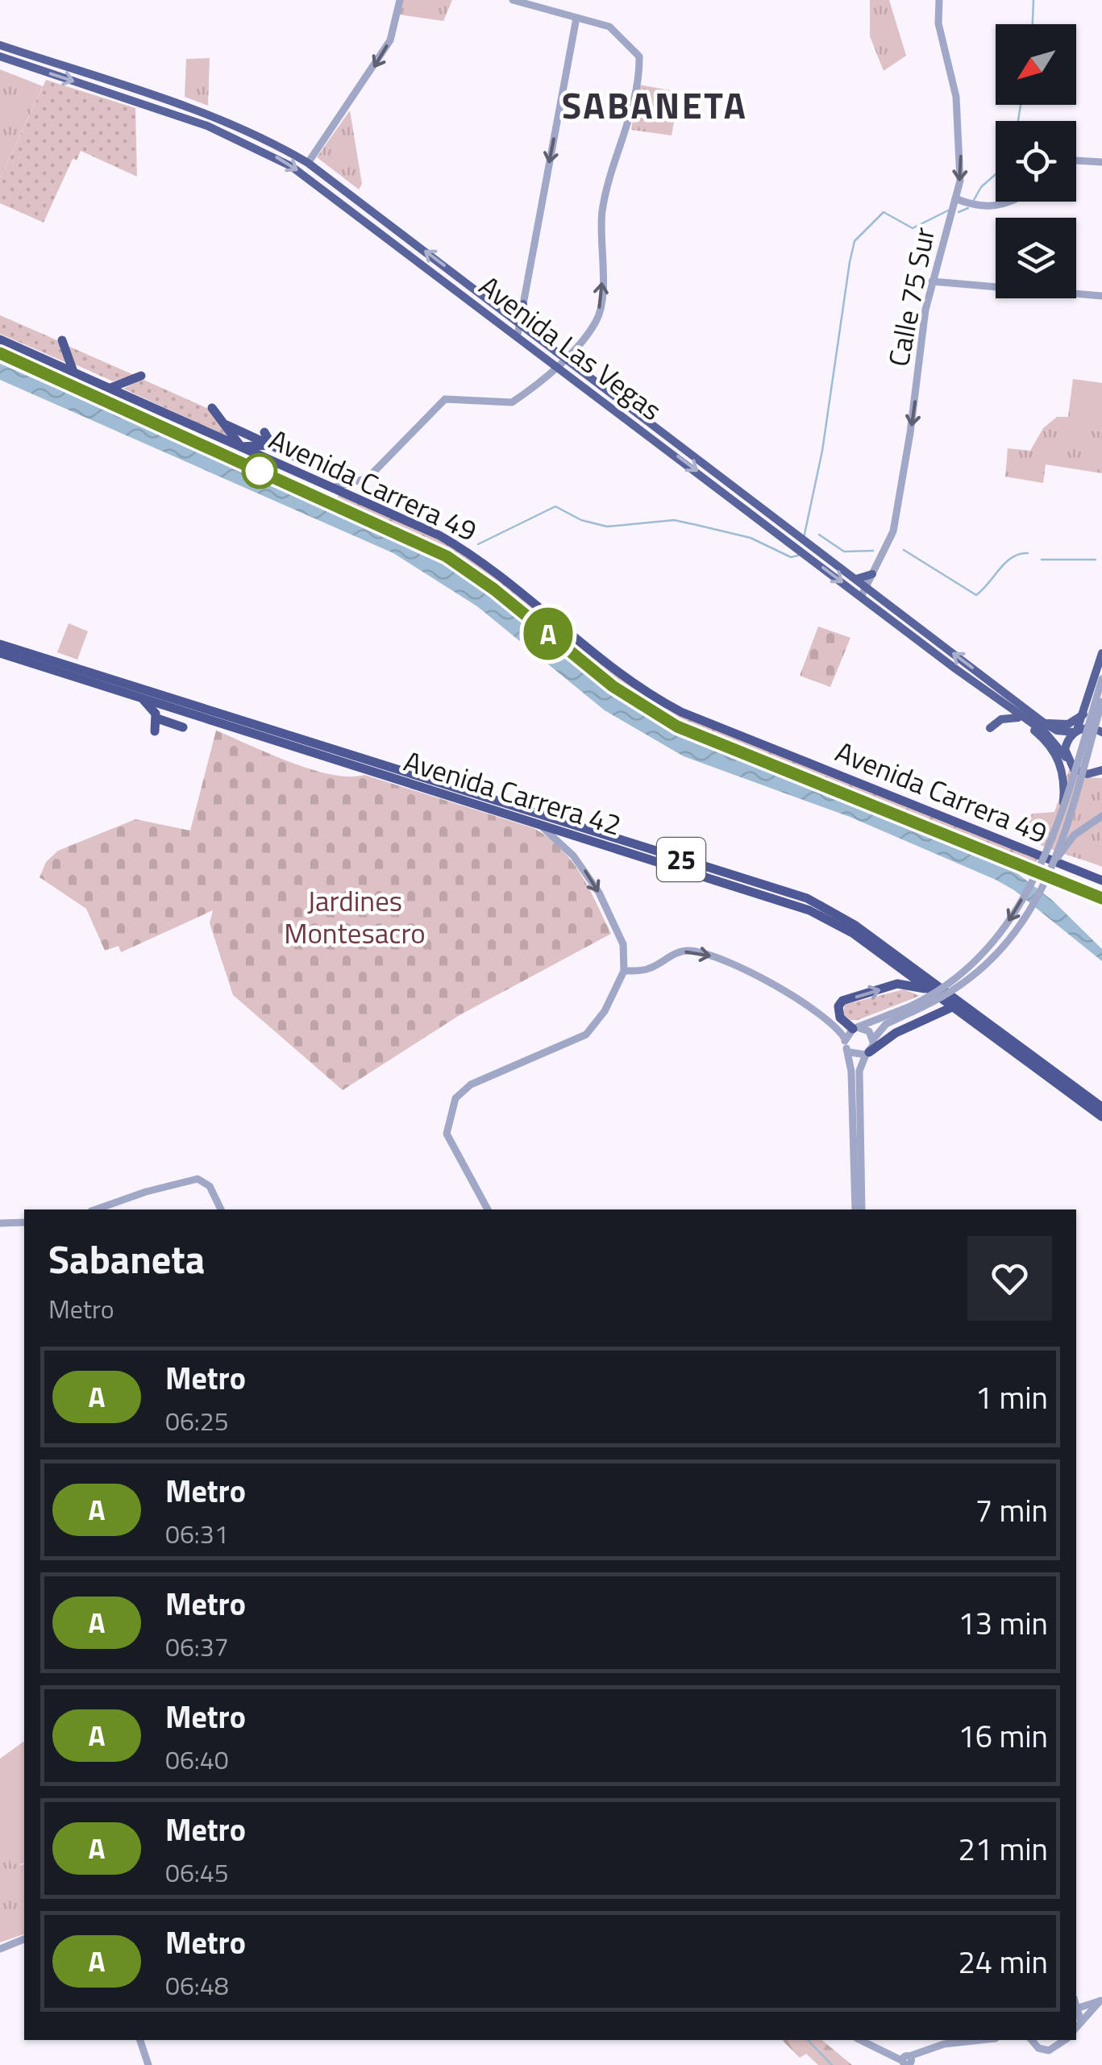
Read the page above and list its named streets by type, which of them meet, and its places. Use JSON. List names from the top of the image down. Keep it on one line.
{"streets":{"highway":["Avenida Carrera 49","Avenida Carrera 42","25"],"main road":["Avenida Las Vegas"],"street":["Calle 75 Sur"]},"crossings":[["Calle 75 Sur","Avenida Las Vegas"]],"one_way":["Calle 75 Sur"],"districts":["SABANETA"],"parks":["Jardines Montesacro"],"lines":["metro line A"],"north":"bottom left","page":{"on_map":"A","heading":["Sabaneta","Metro"],"list":[{"mark":"A","name":"Metro","note":"06:25","value":"1 min"},{"mark":"A","name":"Metro","note":"06:31","value":"7 min"},{"mark":"A","name":"Metro","note":"06:37","value":"13 min"},{"mark":"A","name":"Metro","note":"06:40","value":"16 min"},{"mark":"A","name":"Metro","note":"06:45","value":"21 min"},{"mark":"A","name":"Metro","note":"06:48","value":"24 min"}]}}
